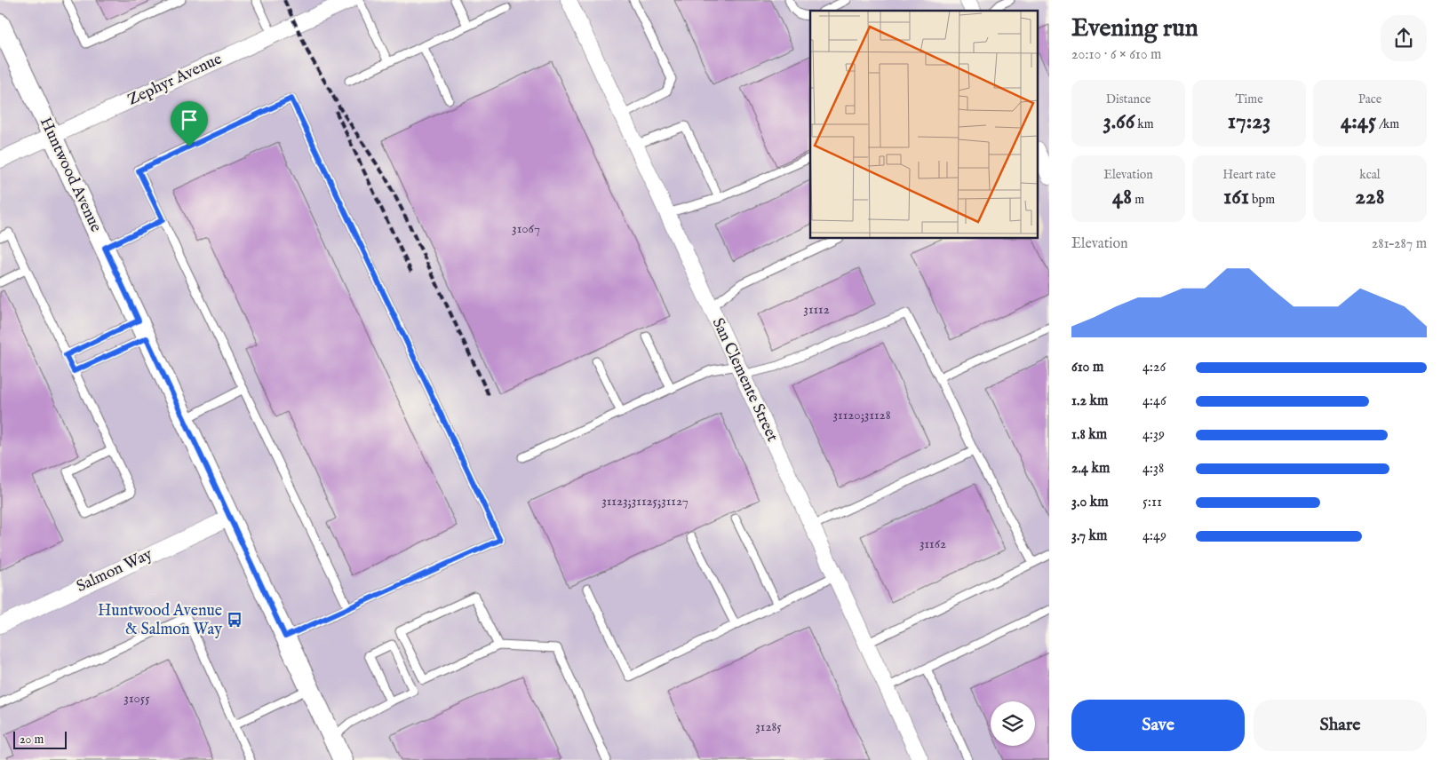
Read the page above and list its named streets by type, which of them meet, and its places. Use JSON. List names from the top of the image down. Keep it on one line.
{"streets":{"street":["Zephyr Avenue","Huntwood Avenue","San Clemente Street","Salmon Way"]},"crossings":[["Zephyr Avenue","Huntwood Avenue"],["Huntwood Avenue","Salmon Way"]],"places":{"bus stop":["Huntwood Avenue & Salmon Way"]},"house_numbers":["31067","31112","31120;31128","31123;31125;31127","31162","31055","31285"],"scale_bar":"20 m","page":{"heading":["Evening run","20:10 · 6 × 610 m"],"stats":[["Distance","3.66 km"],["Time","17:23"],["Pace","4:45 /km"],["Elevation","48 m"],["Heart rate","161 bpm"],["kcal","228"]],"chart":["Elevation","281–287 m"],"list":[{"name":"610 m","note":"4:26"},{"name":"1.2 km","note":"4:46"},{"name":"1.8 km","note":"4:39"},{"name":"2.4 km","note":"4:38"},{"name":"3.0 km","note":"5:11"},{"name":"3.7 km","note":"4:49"}],"buttons":["Save","Share"],"scale":"20 m"}}
